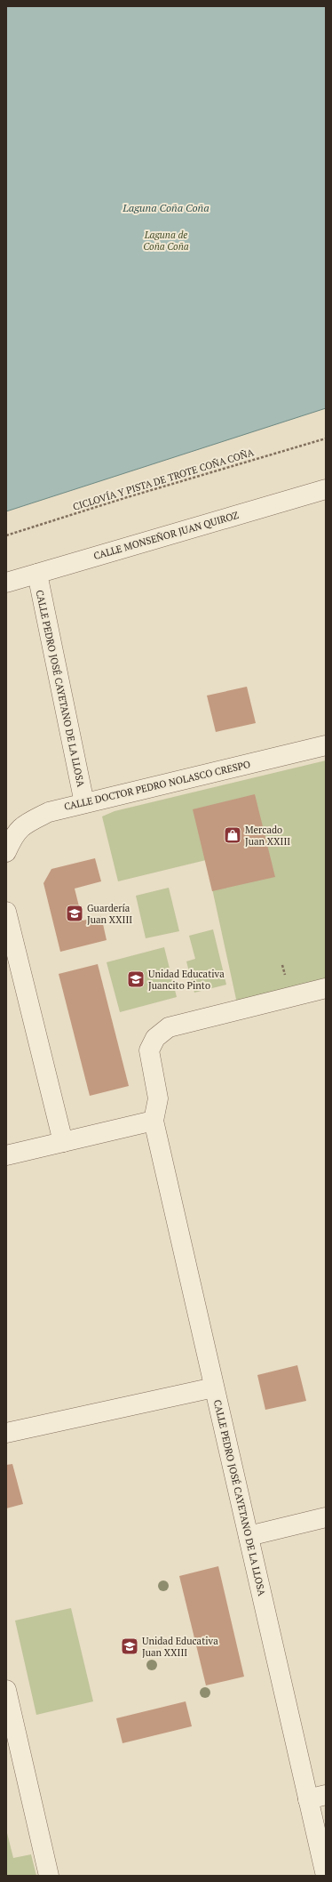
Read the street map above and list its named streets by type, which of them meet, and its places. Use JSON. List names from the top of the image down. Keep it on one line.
{"streets":{"street":["CALLE MONSEÑOR JUAN QUIROZ","CALLE PEDRO JOSÉ CAYETANO DE LA LLOSA","CALLE DOCTOR PEDRO NOLASCO CRESPO"],"path":["CICLOVÍA Y PISTA DE TROTE COÑA COÑA"]},"crossings":[["CALLE MONSEÑOR JUAN QUIROZ","CALLE PEDRO JOSÉ CAYETANO DE LA LLOSA"],["CALLE PEDRO JOSÉ CAYETANO DE LA LLOSA","CALLE DOCTOR PEDRO NOLASCO CRESPO"]],"water":["Laguna Coña Coña"],"parks":["Laguna de Coña Coña"],"places":{"shop":["Mercado Juan XXIII"],"school or university":["Guardería Juan XXIII","Unidad Educativa Juancito Pinto","Unidad Educativa Juan XXIII"]}}
